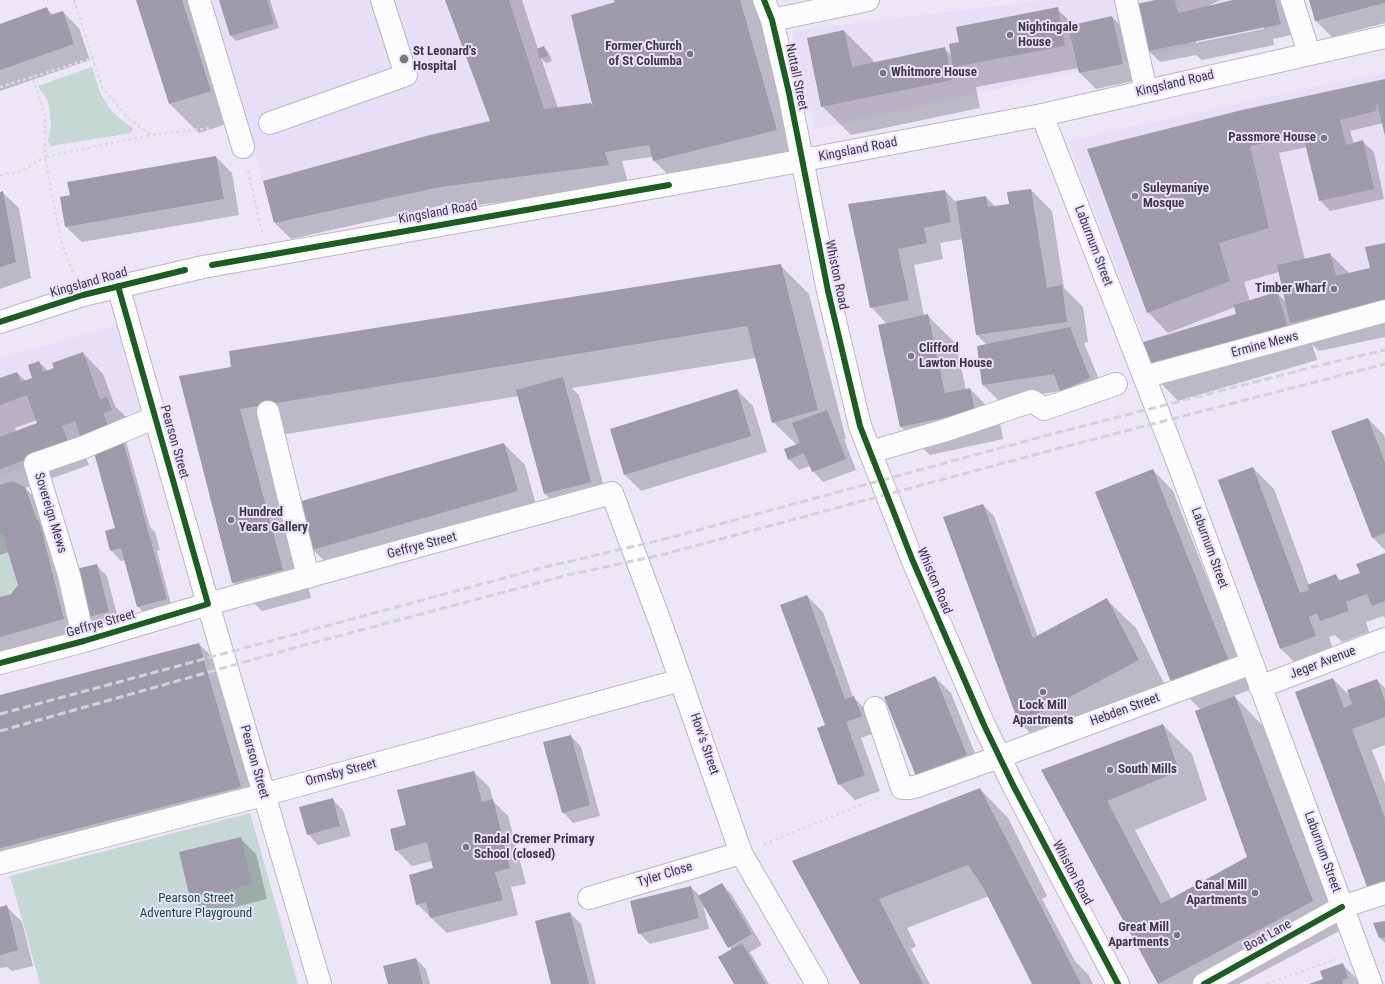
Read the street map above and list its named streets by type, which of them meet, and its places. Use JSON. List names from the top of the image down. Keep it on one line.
{"streets":{"main road":["Nuttall Street","Kingsland Road","Laburnum Street","Whiston Road","Ermine Mews","Pearson Street","Sovereign Mews","Geffrye Street","Jeger Avenue","Hebden Street","How's Street","Ormsby Street","Tyler Close","Boat Lane"]},"crossings":[["Nuttall Street","Kingsland Road"],["Nuttall Street","Whiston Road"],["Kingsland Road","Laburnum Street"],["Kingsland Road","Whiston Road"],["Kingsland Road","Pearson Street"],["Laburnum Street","Ermine Mews"],["Laburnum Street","Jeger Avenue"],["Laburnum Street","Hebden Street"],["Laburnum Street","Boat Lane"],["Whiston Road","Hebden Street"],["Pearson Street","Sovereign Mews"],["Pearson Street","Geffrye Street"],["Pearson Street","Ormsby Street"],["Sovereign Mews","Geffrye Street"],["Geffrye Street","How's Street"],["How's Street","Ormsby Street"],["How's Street","Tyler Close"]],"parks":["Pearson Street Adventure Playground"],"places":["Nightingale House","Former Church of St Columba","St Leonard's Hospital","Whitmore House","Passmore House","Suleymaniye Mosque","Timber Wharf","Clifford Lawton House","Hundred Years Gallery","Lock Mill Apartments","South Mills","Randal Cremer Primary School (closed)","Canal Mill Apartments","Great Mill Apartments"]}
